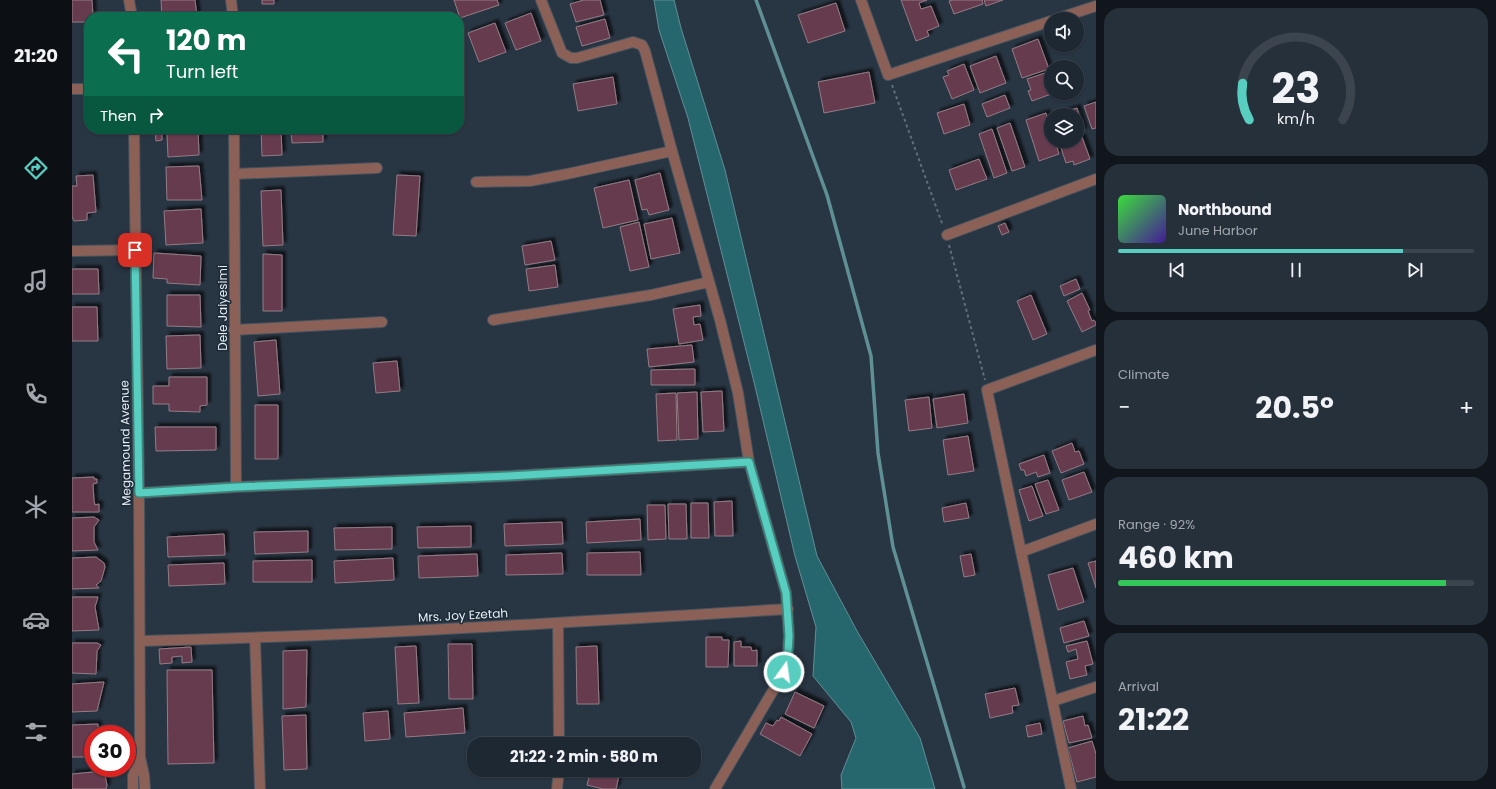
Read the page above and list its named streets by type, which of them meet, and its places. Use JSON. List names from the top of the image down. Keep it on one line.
{"streets":{"street":["Dele Jaiyesimi","Megamound Avenue","Mrs. Joy Ezetah"]},"crossings":[["Megamound Avenue","Mrs. Joy Ezetah"]],"page":{"tabs":"21:20","turn":["120 m","Turn left"],"then":"Then","song":["Northbound","June Harbor"],"tile":["Climate",["Range · 92%","460 km"],["Arrival","21:22"]],"heat":["−","20.5°","+"],"limit":"30","trip":"21:22 · 2 min · 580 m","gauge":["23","km/h"]}}
